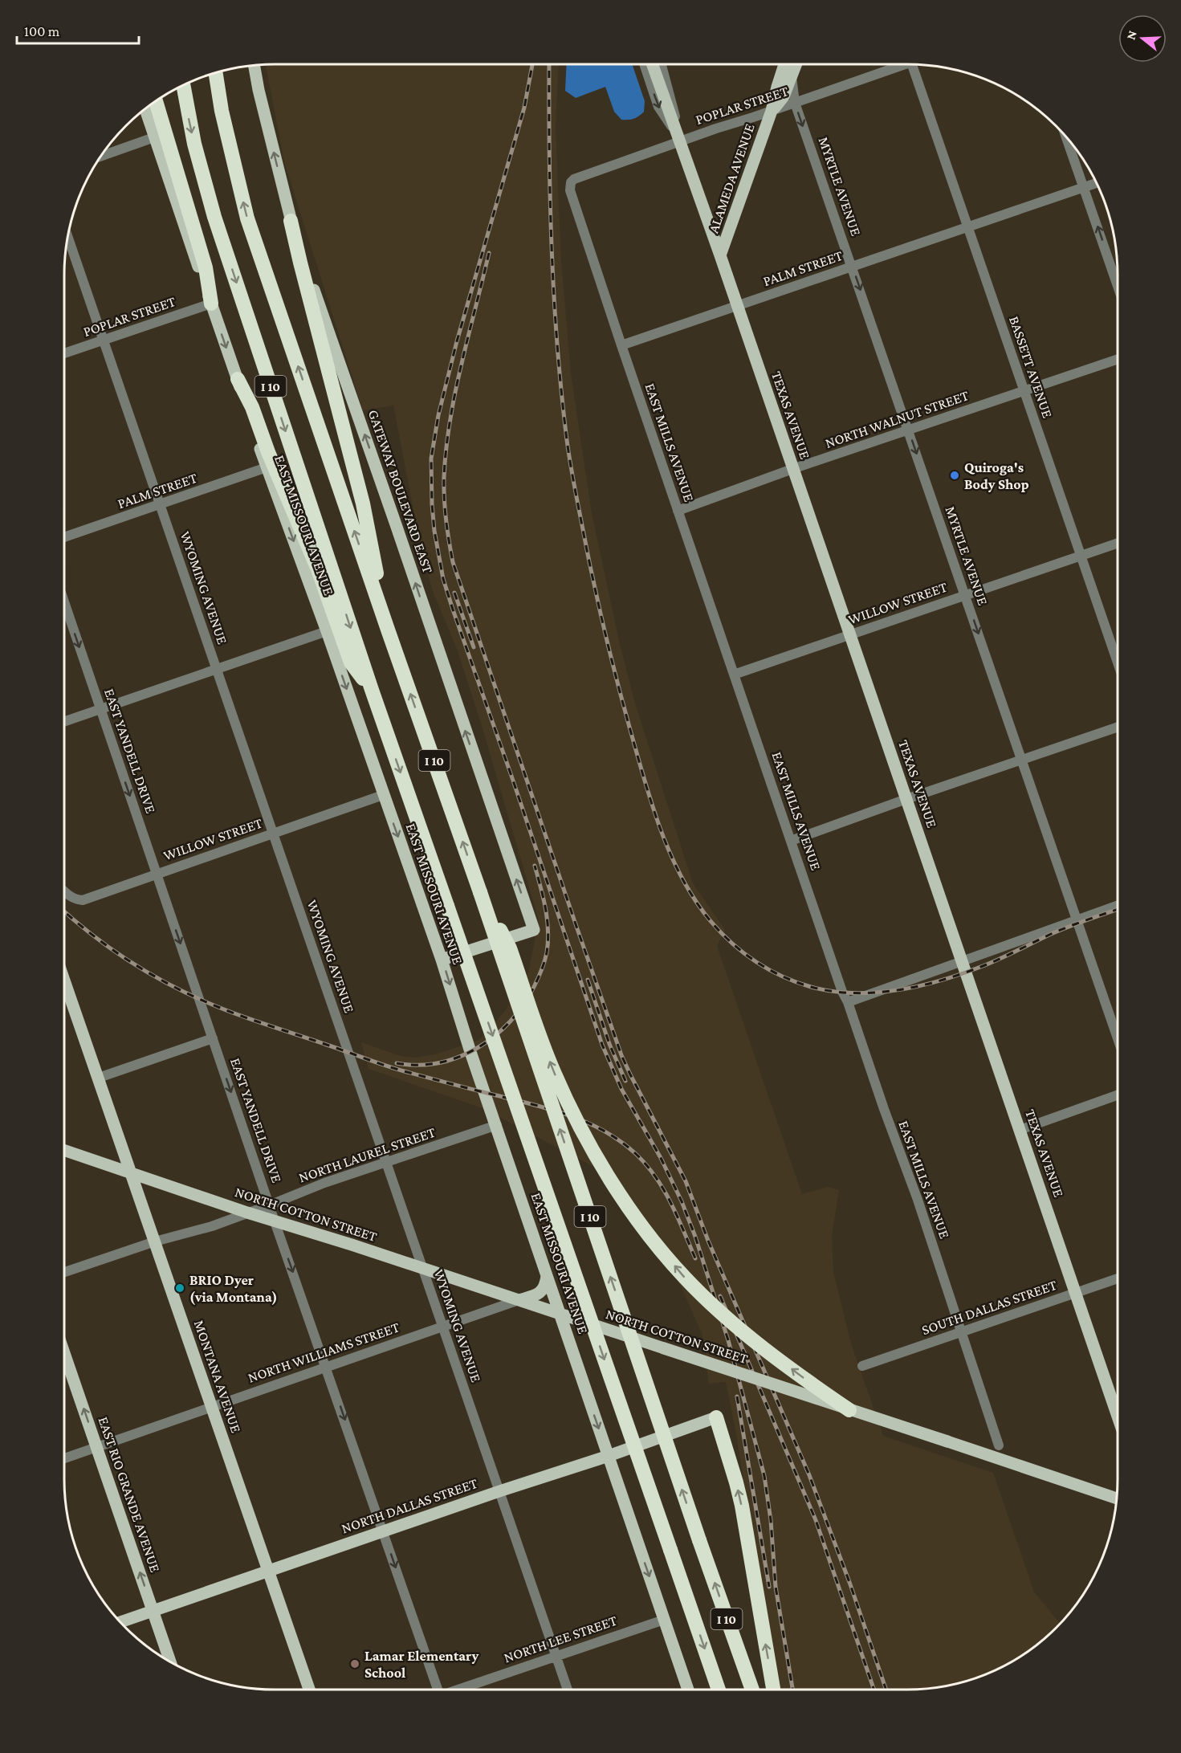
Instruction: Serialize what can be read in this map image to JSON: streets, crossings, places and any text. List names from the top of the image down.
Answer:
{
  "streets": {
    "highway": ["I 10"],
    "main road": [
      "ALAMEDA AVENUE",
      "TEXAS AVENUE",
      "GATEWAY BOULEVARD EAST",
      "EAST MISSOURI AVENUE",
      "NORTH COTTON STREET",
      "MONTANA AVENUE",
      "EAST RIO GRANDE AVENUE",
      "NORTH DALLAS STREET"
    ],
    "street": [
      "POPLAR STREET",
      "MYRTLE AVENUE",
      "PALM STREET",
      "BASSETT AVENUE",
      "NORTH WALNUT STREET",
      "EAST MILLS AVENUE",
      "WYOMING AVENUE",
      "WILLOW STREET",
      "EAST YANDELL DRIVE",
      "NORTH LAUREL STREET",
      "SOUTH DALLAS STREET",
      "NORTH WILLIAMS STREET",
      "NORTH LEE STREET"
    ]
  },
  "crossings": [
    ["POPLAR STREET", "ALAMEDA AVENUE"],
    ["POPLAR STREET", "MYRTLE AVENUE"],
    ["POPLAR STREET", "TEXAS AVENUE"],
    ["POPLAR STREET", "EAST MILLS AVENUE"],
    ["POPLAR STREET", "EAST MISSOURI AVENUE"],
    ["POPLAR STREET", "WYOMING AVENUE"],
    ["ALAMEDA AVENUE", "MYRTLE AVENUE"],
    ["ALAMEDA AVENUE", "TEXAS AVENUE"],
    ["MYRTLE AVENUE", "PALM STREET"],
    ["MYRTLE AVENUE", "NORTH WALNUT STREET"],
    ["MYRTLE AVENUE", "WILLOW STREET"],
    ["PALM STREET", "BASSETT AVENUE"],
    ["PALM STREET", "TEXAS AVENUE"],
    ["PALM STREET", "EAST MILLS AVENUE"],
    ["PALM STREET", "EAST MISSOURI AVENUE"],
    ["PALM STREET", "WYOMING AVENUE"],
    ["BASSETT AVENUE", "NORTH WALNUT STREET"],
    ["BASSETT AVENUE", "WILLOW STREET"],
    ["TEXAS AVENUE", "NORTH WALNUT STREET"],
    ["TEXAS AVENUE", "WILLOW STREET"],
    ["TEXAS AVENUE", "SOUTH DALLAS STREET"],
    ["NORTH WALNUT STREET", "EAST MILLS AVENUE"],
    ["EAST MILLS AVENUE", "WILLOW STREET"],
    ["EAST MILLS AVENUE", "SOUTH DALLAS STREET"],
    ["GATEWAY BOULEVARD EAST", "EAST MISSOURI AVENUE"],
    ["EAST MISSOURI AVENUE", "WILLOW STREET"],
    ["EAST MISSOURI AVENUE", "NORTH LAUREL STREET"],
    ["EAST MISSOURI AVENUE", "NORTH COTTON STREET"],
    ["EAST MISSOURI AVENUE", "NORTH DALLAS STREET"],
    ["EAST MISSOURI AVENUE", "NORTH LEE STREET"],
    ["WYOMING AVENUE", "WILLOW STREET"],
    ["WYOMING AVENUE", "NORTH LAUREL STREET"],
    ["WYOMING AVENUE", "NORTH COTTON STREET"],
    ["WYOMING AVENUE", "NORTH WILLIAMS STREET"],
    ["WYOMING AVENUE", "NORTH DALLAS STREET"],
    ["WYOMING AVENUE", "NORTH LEE STREET"],
    ["WILLOW STREET", "EAST YANDELL DRIVE"],
    ["EAST YANDELL DRIVE", "NORTH LAUREL STREET"],
    ["EAST YANDELL DRIVE", "NORTH COTTON STREET"],
    ["EAST YANDELL DRIVE", "NORTH WILLIAMS STREET"],
    ["EAST YANDELL DRIVE", "NORTH DALLAS STREET"],
    ["NORTH LAUREL STREET", "NORTH COTTON STREET"],
    ["NORTH LAUREL STREET", "MONTANA AVENUE"],
    ["NORTH COTTON STREET", "NORTH WILLIAMS STREET"],
    ["NORTH COTTON STREET", "MONTANA AVENUE"],
    ["NORTH WILLIAMS STREET", "MONTANA AVENUE"],
    ["NORTH WILLIAMS STREET", "EAST RIO GRANDE AVENUE"],
    ["MONTANA AVENUE", "NORTH DALLAS STREET"],
    ["EAST RIO GRANDE AVENUE", "NORTH DALLAS STREET"]
  ],
  "one_way": [
    "MYRTLE AVENUE",
    "GATEWAY BOULEVARD EAST",
    "EAST MISSOURI AVENUE",
    "EAST YANDELL DRIVE",
    "EAST RIO GRANDE AVENUE"
  ],
  "places": ["Quiroga's Body Shop", "BRIO Dyer (via Montana)", "Lamar Elementary School"],
  "scale_bar": "100 m",
  "north": "left"
}
